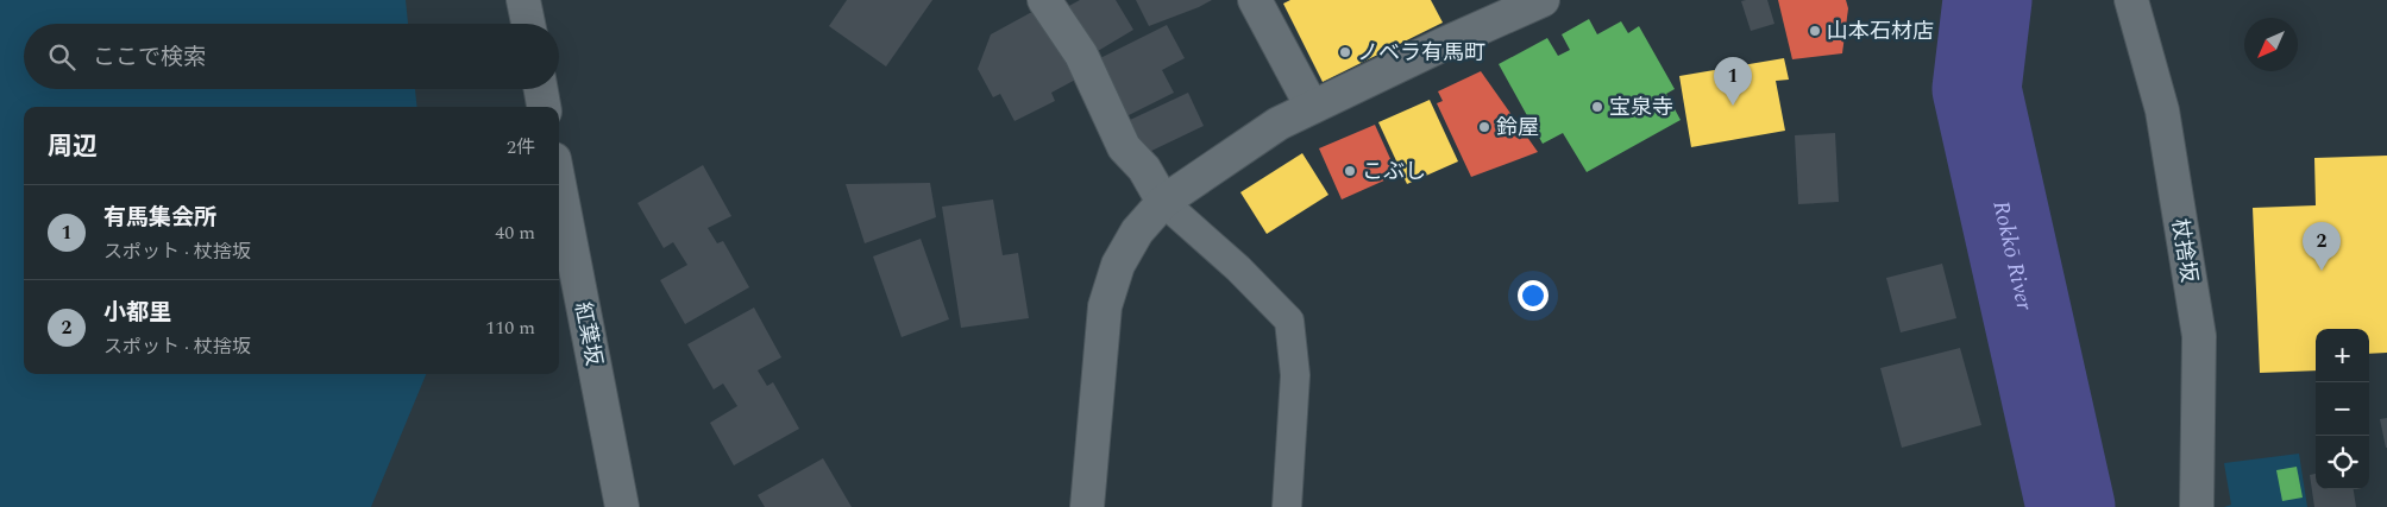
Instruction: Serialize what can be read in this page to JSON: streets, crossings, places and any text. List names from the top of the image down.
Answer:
{
  "streets": {
    "street": ["杖捨坂", "紅葉坂"]
  },
  "water": ["Rokkō River"],
  "places": [
    "山本石材店",
    "ノベラ有馬町",
    "宝泉寺",
    "鈴屋",
    "こぶし"
  ],
  "north": "bottom left",
  "page": {
    "search": "ここで検索",
    "pins": ["1", "2"],
    "heading": ["周辺", "2件"],
    "list": [
      {
        "mark": "1",
        "name": "有馬集会所",
        "note": "スポット · 杖捨坂",
        "value": "40 m"
      },
      {
        "mark": "2",
        "name": "小都里",
        "note": "スポット · 杖捨坂",
        "value": "110 m"
      }
    ],
    "map_buttons": ["+", "−"]
  }
}
